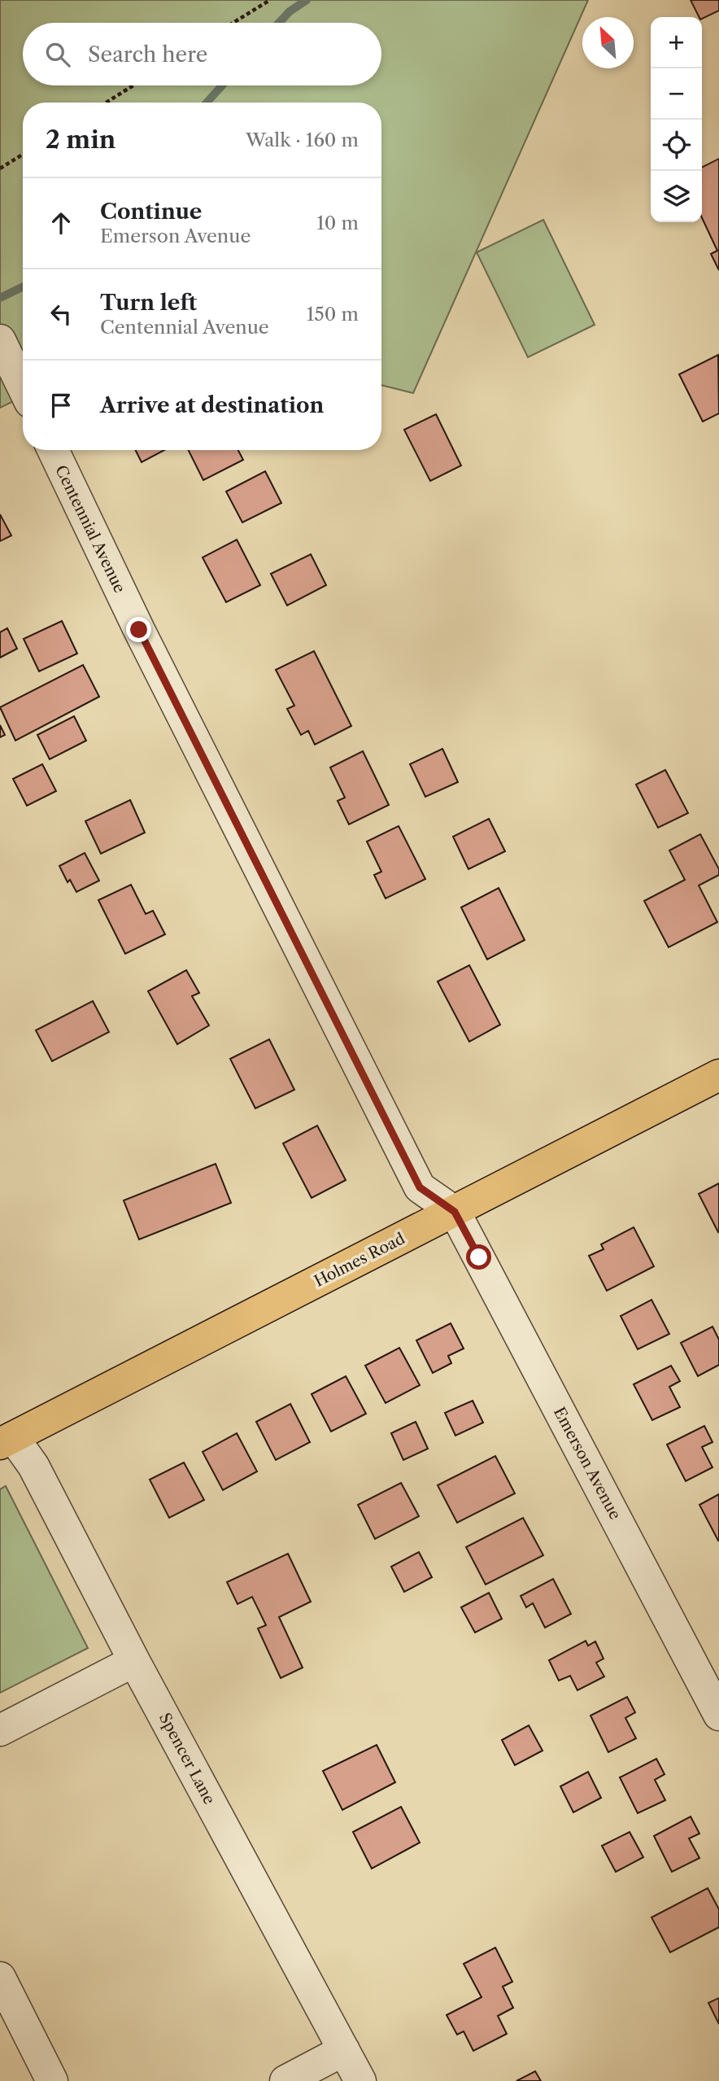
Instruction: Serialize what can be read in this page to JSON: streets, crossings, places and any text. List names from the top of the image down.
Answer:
{
  "streets": {
    "main road": ["Holmes Road"],
    "street": ["Centennial Avenue", "Emerson Avenue", "Spencer Lane"]
  },
  "crossings": [
    ["Centennial Avenue", "Holmes Road"],
    ["Centennial Avenue", "Emerson Avenue"],
    ["Holmes Road", "Emerson Avenue"],
    ["Holmes Road", "Spencer Lane"]
  ],
  "north": "top left",
  "page": {
    "map_buttons": ["+", "−"],
    "search": "Search here",
    "heading": ["2 min", "Walk · 160 m"],
    "list": [
      ["Continue", "Emerson Avenue", "10 m"],
      ["Turn left", "Centennial Avenue", "150 m"],
      "Arrive at destination"
    ]
  }
}
